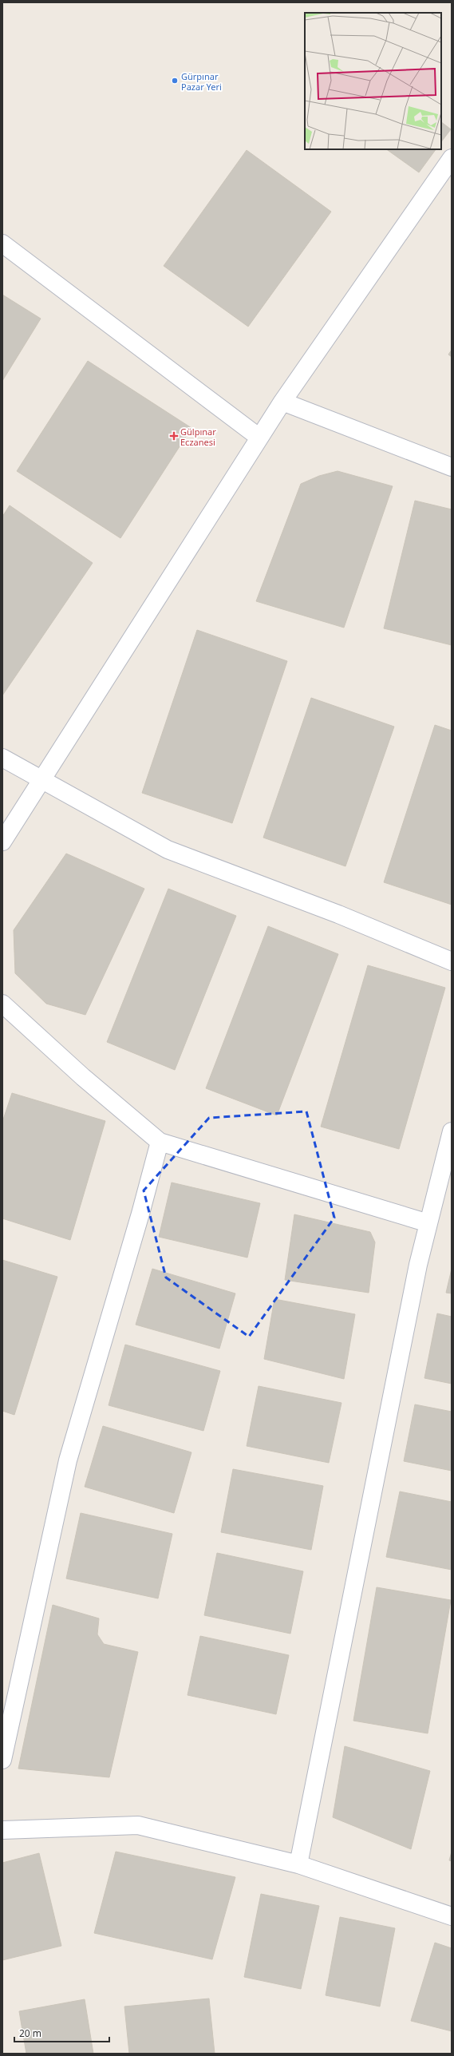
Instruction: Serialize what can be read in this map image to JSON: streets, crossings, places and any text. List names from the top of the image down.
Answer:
{
  "places": {
    "other": ["Gürpınar Pazar Yeri"],
    "health": ["Gülpınar Eczanesi"]
  },
  "scale_bar": "20 m"
}
